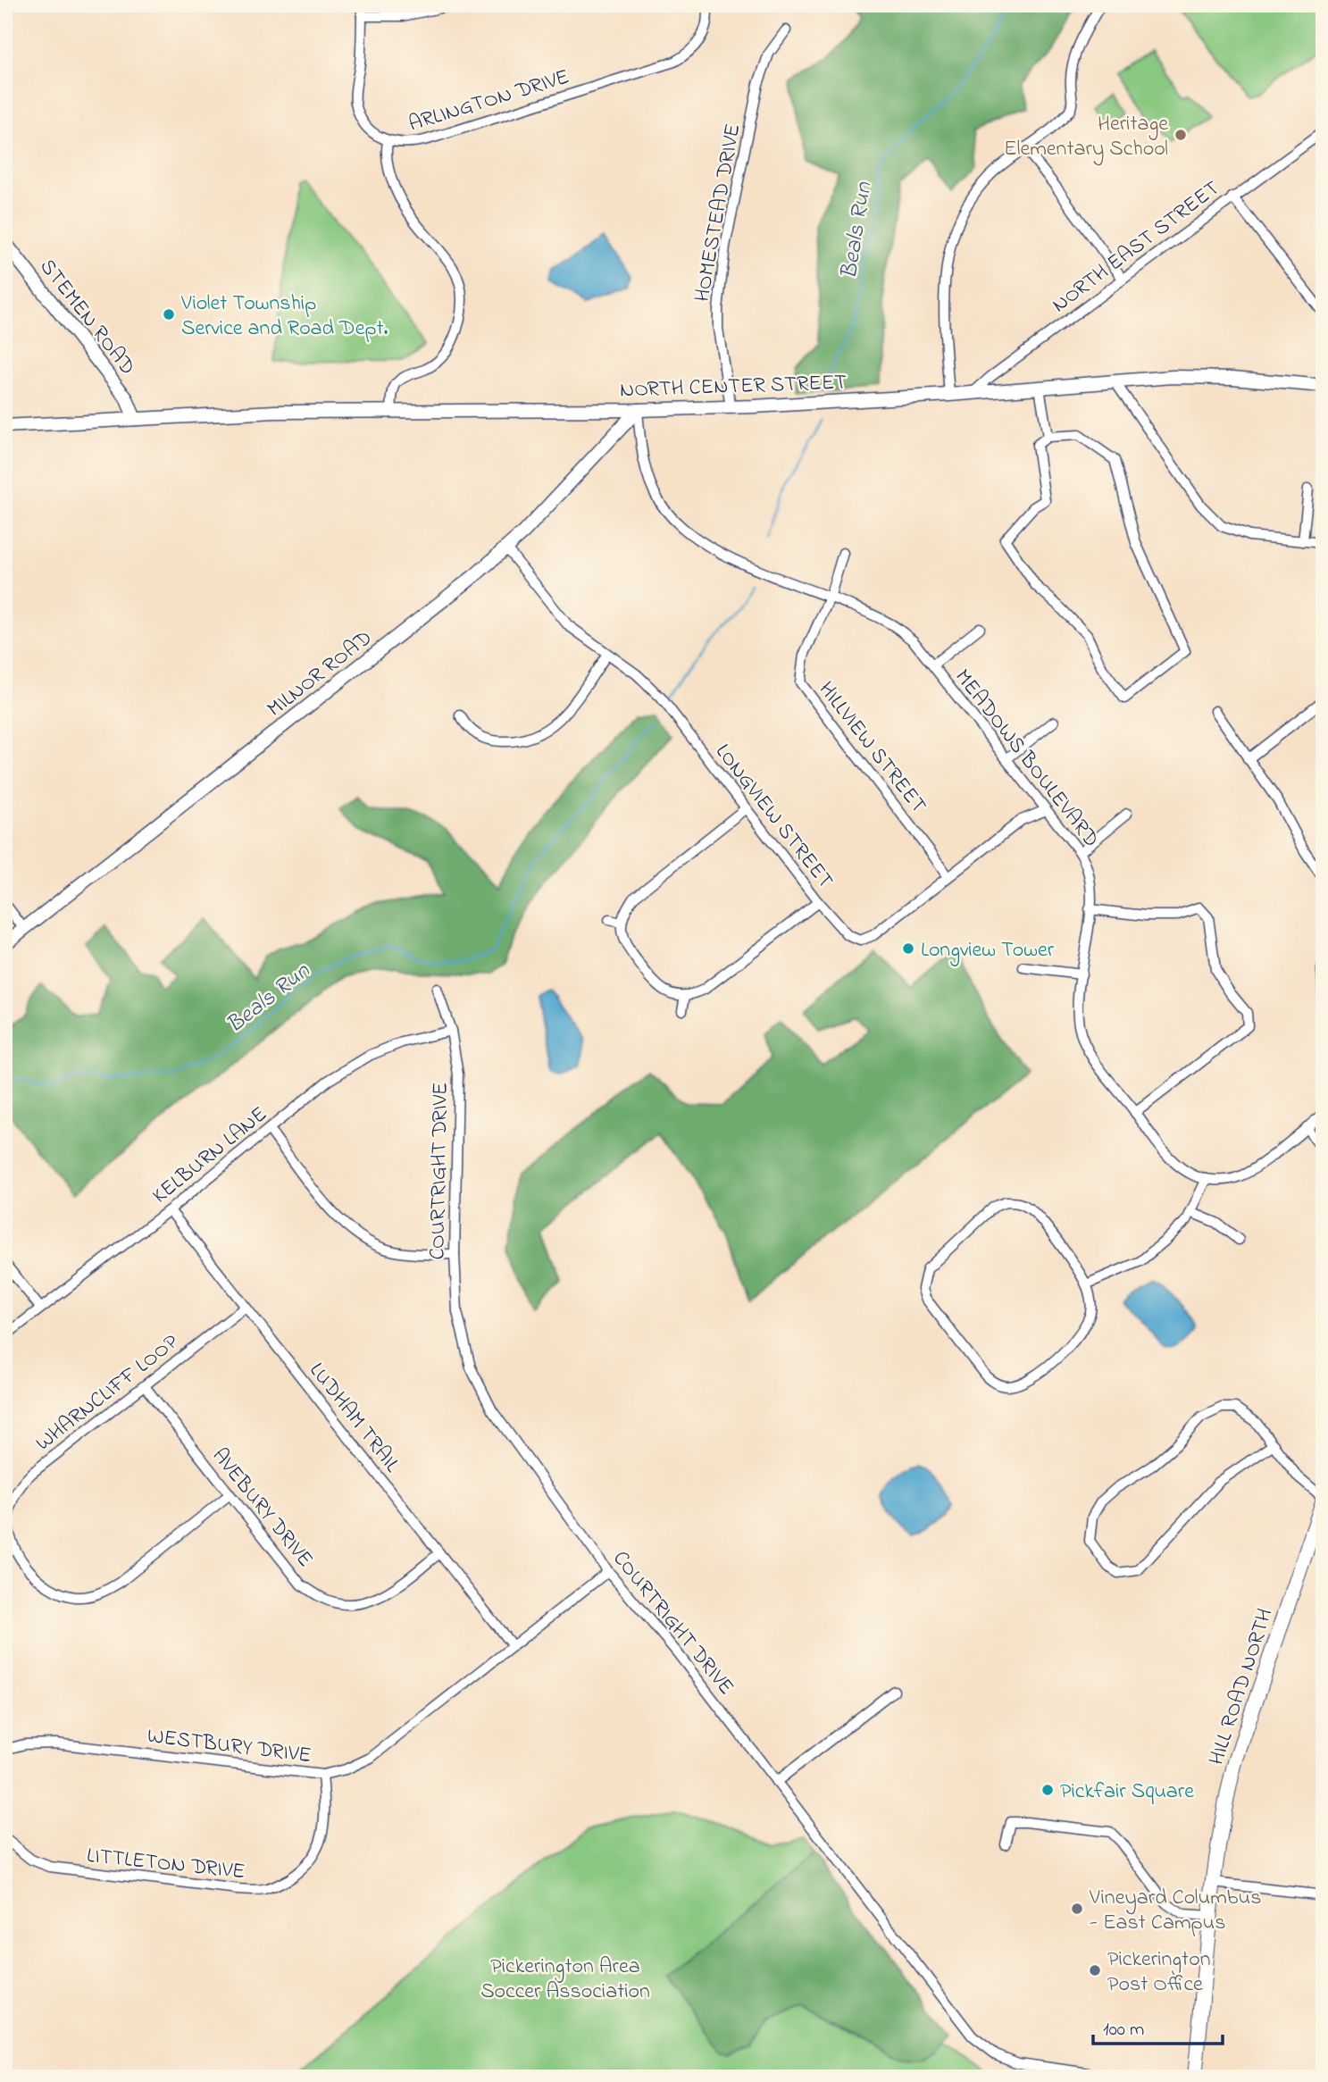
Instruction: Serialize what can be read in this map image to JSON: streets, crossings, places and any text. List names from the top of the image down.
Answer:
{
  "streets": {
    "main road": [
      "STEMEN ROAD",
      "NORTH CENTER STREET",
      "MILNOR ROAD",
      "HILL ROAD NORTH"
    ],
    "street": [
      "ARLINGTON DRIVE",
      "HOMESTEAD DRIVE",
      "NORTH EAST STREET",
      "HILLVIEW STREET",
      "MEADOWS BOULEVARD",
      "LONGVIEW STREET",
      "KELBURN LANE",
      "COURTRIGHT DRIVE",
      "WHARNCLIFF LOOP",
      "LUDHAM TRAIL",
      "AVEBURY DRIVE",
      "WESTBURY DRIVE",
      "LITTLETON DRIVE"
    ]
  },
  "crossings": [
    ["HOMESTEAD DRIVE", "NORTH CENTER STREET"],
    ["NORTH EAST STREET", "NORTH CENTER STREET"],
    ["STEMEN ROAD", "NORTH CENTER STREET"],
    ["NORTH CENTER STREET", "MILNOR ROAD"],
    ["NORTH CENTER STREET", "MEADOWS BOULEVARD"],
    ["MILNOR ROAD", "MEADOWS BOULEVARD"],
    ["MILNOR ROAD", "LONGVIEW STREET"],
    ["HILLVIEW STREET", "MEADOWS BOULEVARD"],
    ["HILLVIEW STREET", "LONGVIEW STREET"],
    ["MEADOWS BOULEVARD", "LONGVIEW STREET"],
    ["KELBURN LANE", "COURTRIGHT DRIVE"],
    ["KELBURN LANE", "LUDHAM TRAIL"],
    ["COURTRIGHT DRIVE", "WESTBURY DRIVE"],
    ["WHARNCLIFF LOOP", "LUDHAM TRAIL"],
    ["WHARNCLIFF LOOP", "AVEBURY DRIVE"],
    ["LUDHAM TRAIL", "AVEBURY DRIVE"],
    ["LUDHAM TRAIL", "WESTBURY DRIVE"],
    ["WESTBURY DRIVE", "LITTLETON DRIVE"]
  ],
  "water": ["Beals Run"],
  "parks": ["Pickerington Area Soccer Association"],
  "places": [
    "Heritage Elementary School",
    "Violet Township Service and Road Dept.",
    "Longview Tower",
    "Pickfair Square",
    "Vineyard Columbus - East Campus",
    "Pickerington Post Office"
  ],
  "scale_bar": "100 m"
}
